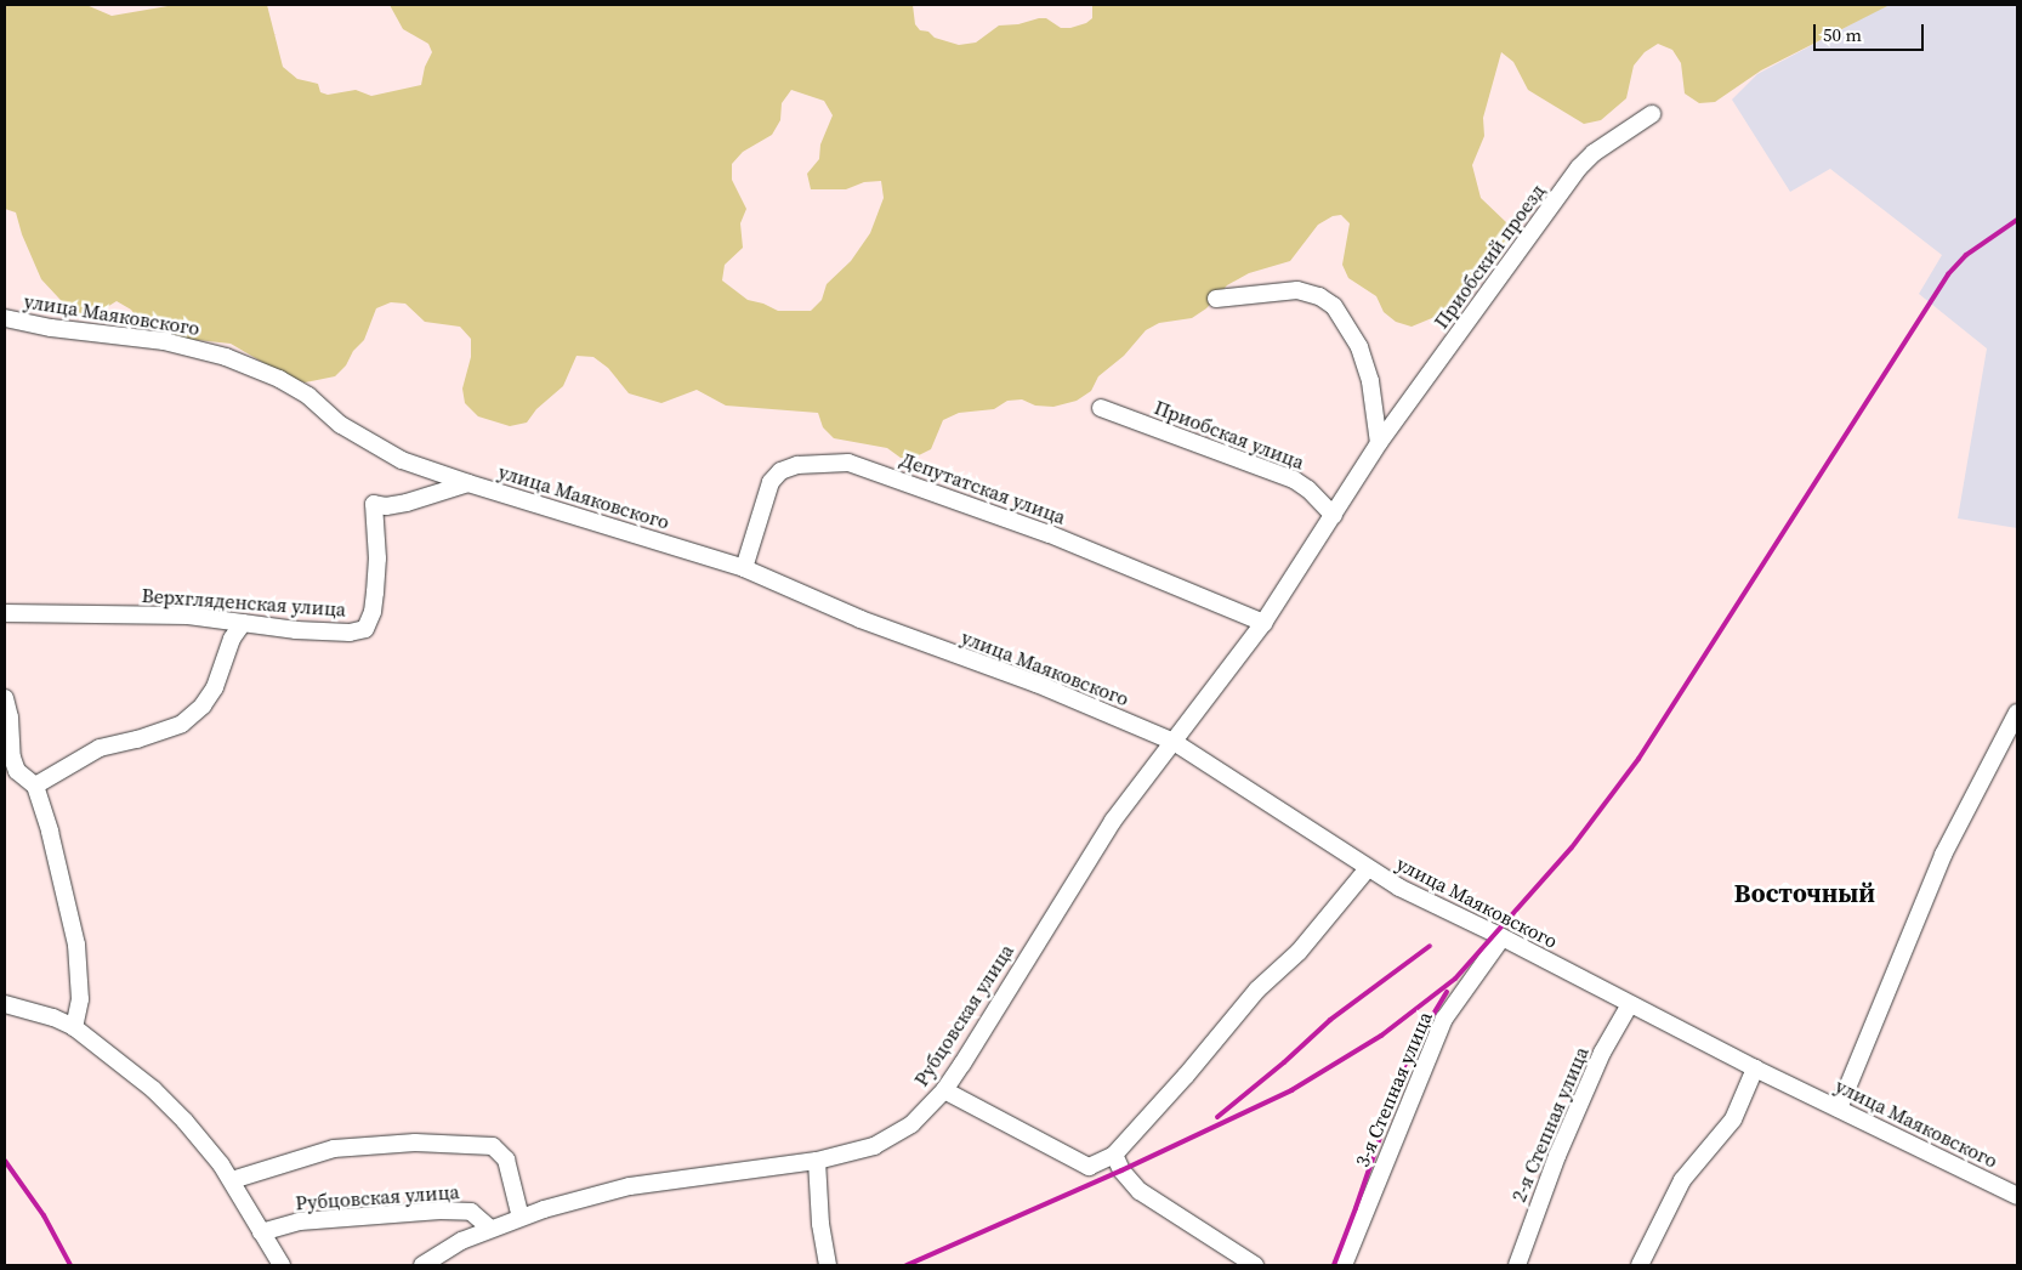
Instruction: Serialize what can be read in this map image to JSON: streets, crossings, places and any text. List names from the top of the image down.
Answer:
{
  "streets": {
    "street": [
      "Приобский проезд",
      "улица Маяковского",
      "Приобская улица",
      "Депутатская улица",
      "Верхгляденская улица",
      "Рубцовская улица",
      "3-я Степная улица",
      "2-я Степная улица"
    ]
  },
  "crossings": [
    ["Приобский проезд", "улица Маяковского"],
    ["Приобский проезд", "Приобская улица"],
    ["Приобский проезд", "Депутатская улица"],
    ["Приобский проезд", "Рубцовская улица"],
    ["улица Маяковского", "Депутатская улица"],
    ["улица Маяковского", "Верхгляденская улица"],
    ["улица Маяковского", "Рубцовская улица"],
    ["улица Маяковского", "3-я Степная улица"],
    ["улица Маяковского", "2-я Степная улица"]
  ],
  "districts": ["Восточный"],
  "scale_bar": "50 m"
}
